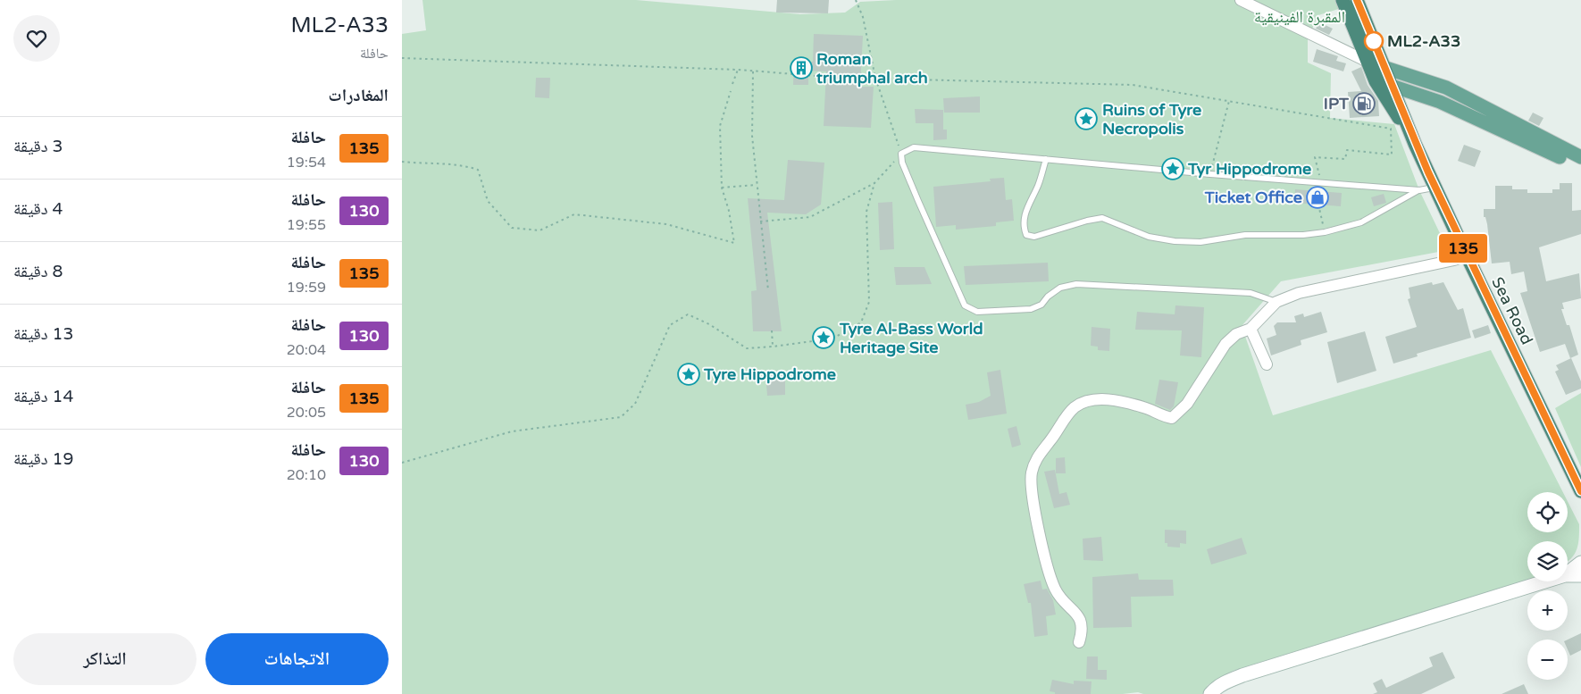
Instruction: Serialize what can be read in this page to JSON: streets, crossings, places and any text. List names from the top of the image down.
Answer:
{
  "streets": {
    "highway": ["Sea Road"]
  },
  "parks": ["المقبرة الفينيقية"],
  "places": {
    "other": ["ML2-A33"],
    "building": ["Roman triumphal arch"],
    "fuel station": ["IPT"],
    "place": [
      "Ruins of Tyre Necropolis",
      "Tyr Hippodrome",
      "Tyre Al-Bass World Heritage Site",
      "Tyre Hippodrome"
    ],
    "shop": ["Ticket Office"]
  },
  "lines": ["bus line 135"],
  "page": {
    "on_map": "135",
    "heading": [
      ["ML2-A33", "حافلة"],
      "المغادرات"
    ],
    "list": [
      {
        "mark": "135",
        "name": "حافلة",
        "note": "19:54",
        "value": "3 دقيقة"
      },
      {
        "mark": "130",
        "name": "حافلة",
        "note": "19:55",
        "value": "4 دقيقة"
      },
      {
        "mark": "135",
        "name": "حافلة",
        "note": "19:59",
        "value": "8 دقيقة"
      },
      {
        "mark": "130",
        "name": "حافلة",
        "note": "20:04",
        "value": "13 دقيقة"
      },
      {
        "mark": "135",
        "name": "حافلة",
        "note": "20:05",
        "value": "14 دقيقة"
      },
      {
        "mark": "130",
        "name": "حافلة",
        "note": "20:10",
        "value": "19 دقيقة"
      }
    ],
    "map_buttons": ["+", "−"],
    "buttons": ["الاتجاهات", "التذاكر"]
  }
}
